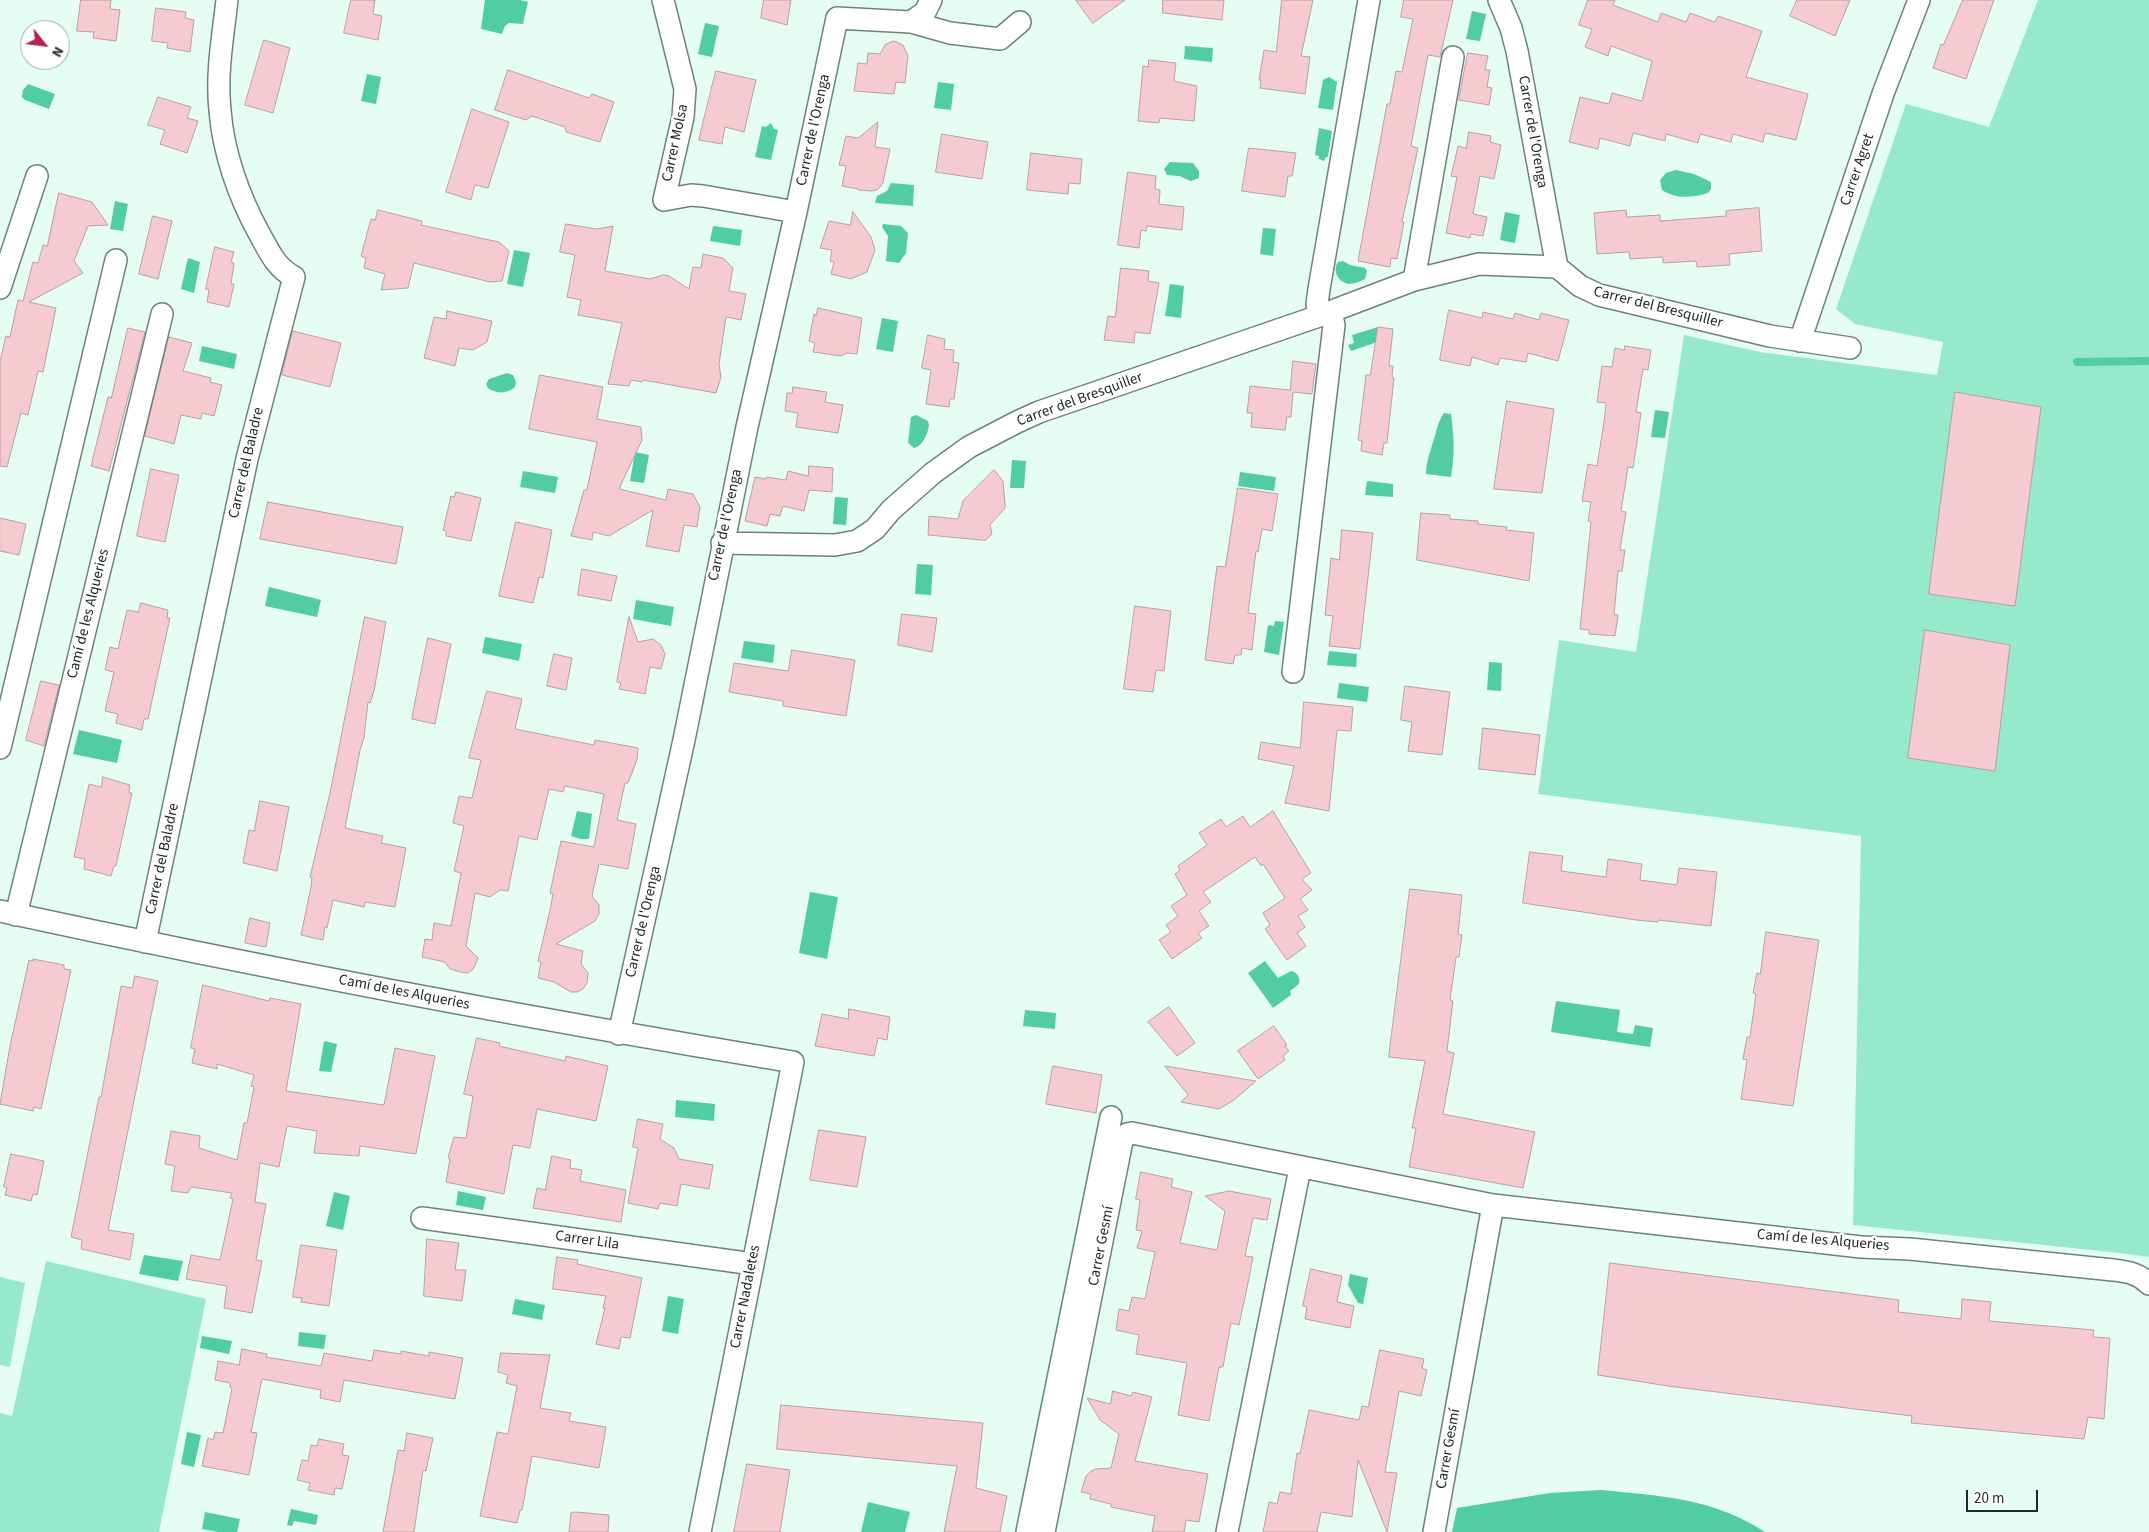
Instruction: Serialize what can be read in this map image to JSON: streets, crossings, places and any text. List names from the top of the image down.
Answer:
{
  "streets": {
    "street": [
      "Carrer de l'Orenga",
      "Carrer Molsa",
      "Carrer Agret",
      "Carrer del Bresquiller",
      "Carrer del Baladre",
      "Camí de les Alqueries",
      "Carrer Lila",
      "Carrer Gesmí",
      "Carrer Nadaletes"
    ]
  },
  "crossings": [
    ["Carrer de l'Orenga", "Carrer Molsa"],
    ["Carrer de l'Orenga", "Carrer del Bresquiller"],
    ["Carrer de l'Orenga", "Camí de les Alqueries"],
    ["Carrer Agret", "Carrer del Bresquiller"],
    ["Carrer del Baladre", "Camí de les Alqueries"],
    ["Camí de les Alqueries", "Carrer Gesmí"],
    ["Camí de les Alqueries", "Carrer Nadaletes"],
    ["Carrer Lila", "Carrer Nadaletes"]
  ],
  "scale_bar": "20 m",
  "north": "bottom right"
}
